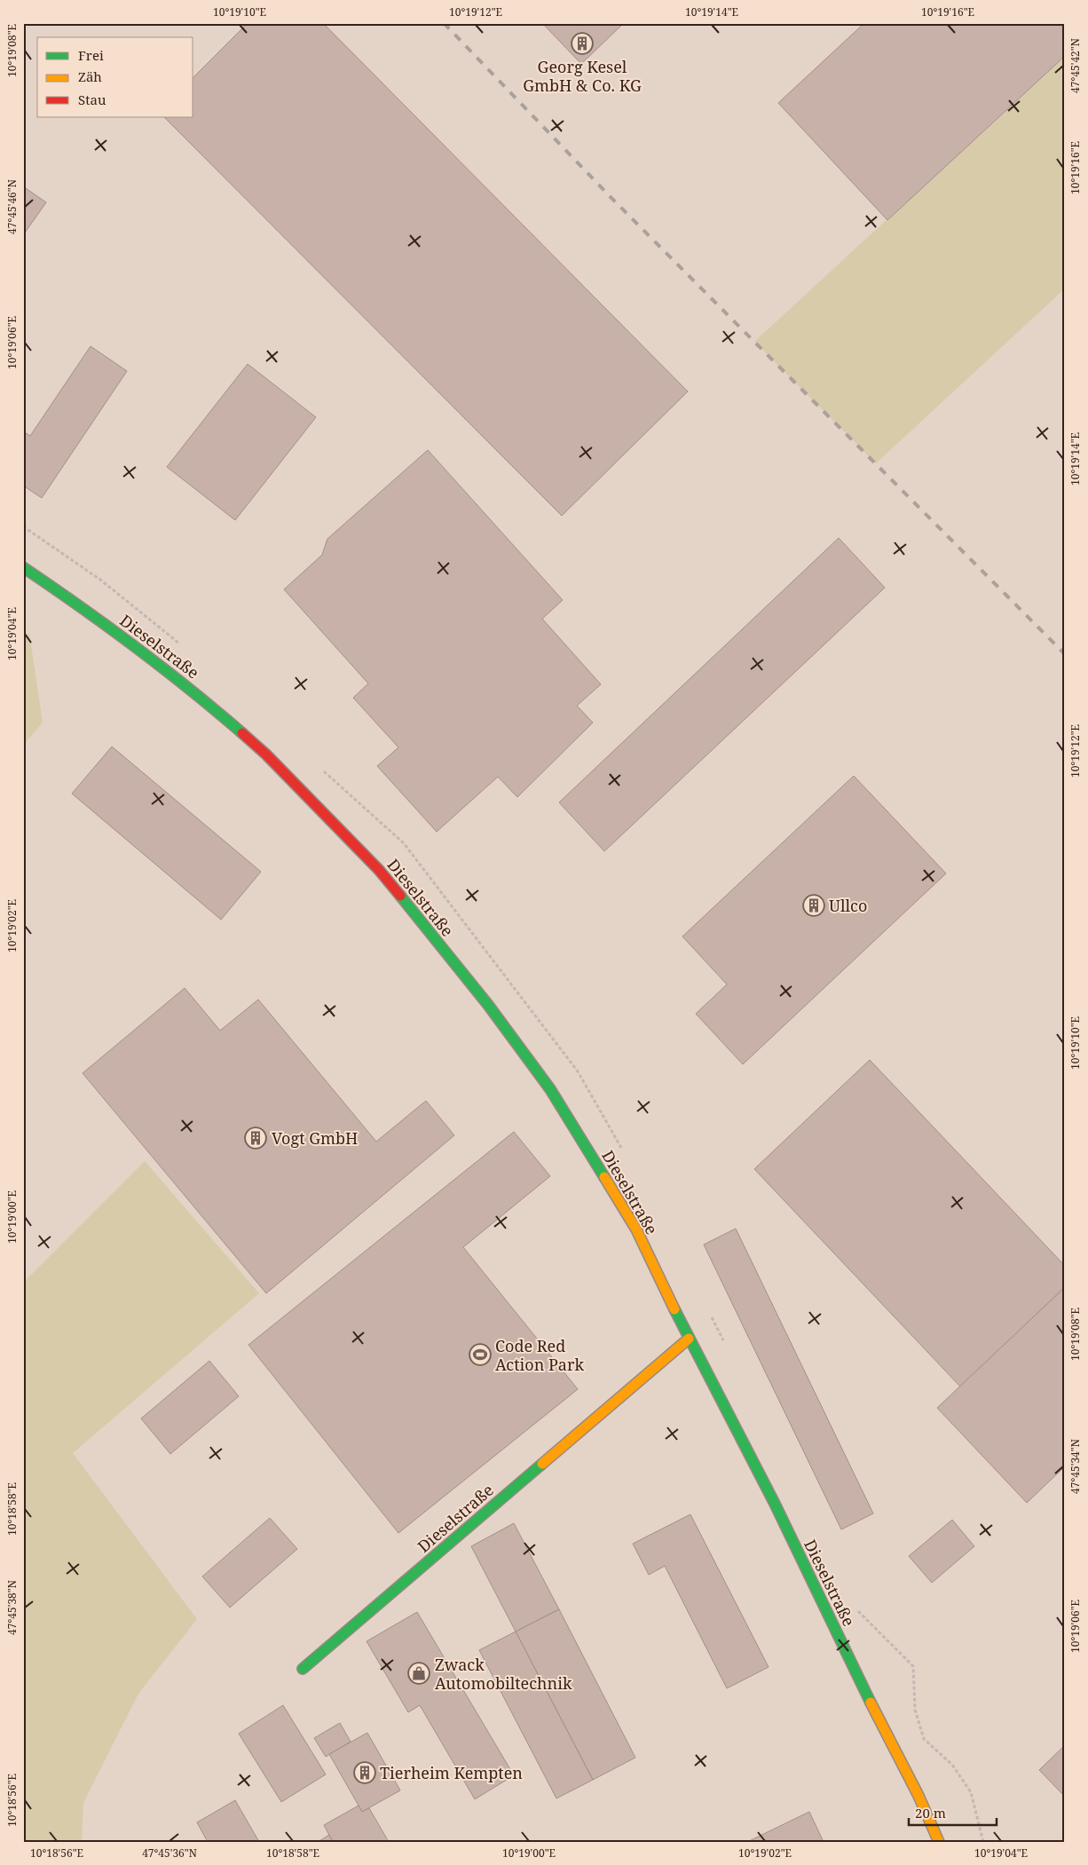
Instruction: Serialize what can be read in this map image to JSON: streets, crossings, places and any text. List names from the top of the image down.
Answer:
{
  "streets": {
    "street": ["Dieselstraße"]
  },
  "places": {
    "building": [
      "Georg Kesel GmbH & Co. KG",
      "Ullco",
      "Vogt GmbH",
      "Tierheim Kempten"
    ],
    "sports": ["Code Red Action Park"],
    "shop": ["Zwack Automobiltechnik"]
  },
  "legend": ["Frei", "Zäh", "Stau"],
  "scale_bar": "20 m",
  "coordinates": [
    "10°19'10\"E",
    "10°19'12\"E",
    "10°19'14\"E",
    "10°19'16\"E",
    "10°19'08\"E",
    "47°45'42\"N",
    "47°45'46\"N",
    "10°19'06\"E",
    "10°19'04\"E",
    "10°19'02\"E",
    "10°19'00\"E",
    "47°45'34\"N",
    "10°18'58\"E",
    "47°45'38\"N",
    "10°18'56\"E",
    "47°45'36\"N"
  ]
}
